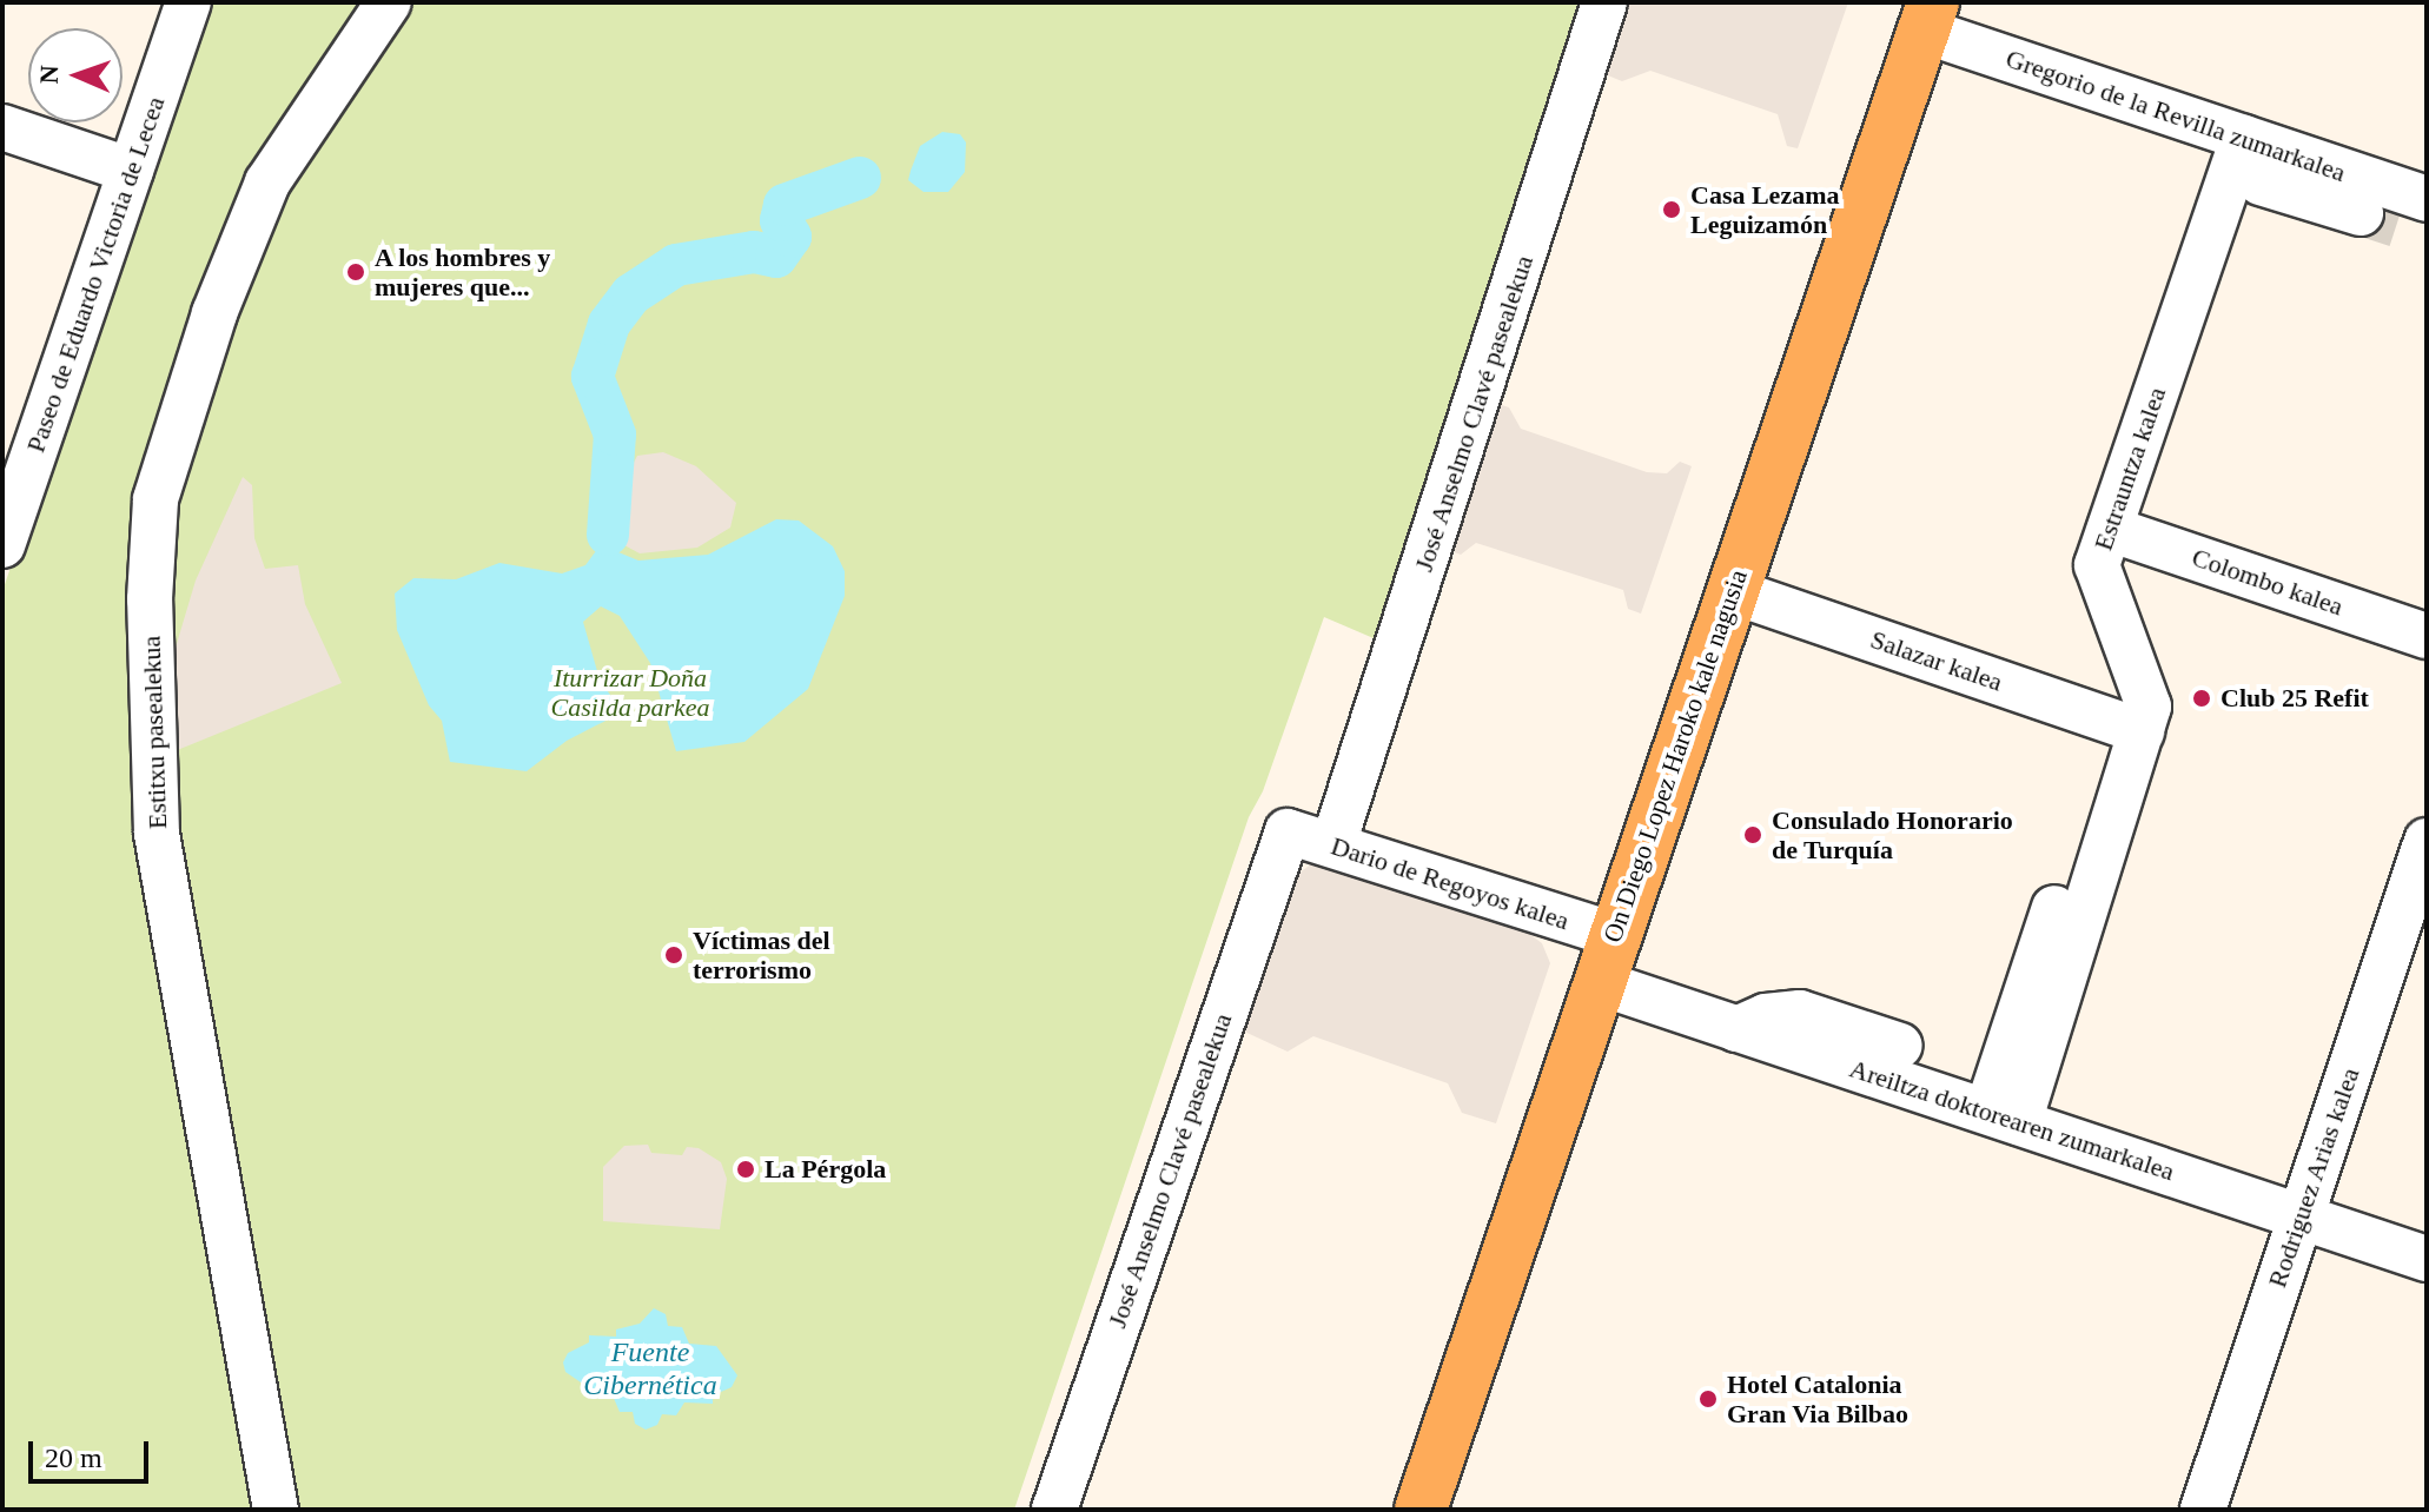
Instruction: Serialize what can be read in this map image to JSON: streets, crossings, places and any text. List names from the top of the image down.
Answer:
{
  "streets": {
    "main road": ["On Diego Lopez Haroko kale nagusia"],
    "street": [
      "Gregorio de la Revilla zumarkalea",
      "Paseo de Eduardo Victoria de Lecea",
      "José Anselmo Clavé pasealekua",
      "Estrauntza kalea",
      "Colombo kalea",
      "Salazar kalea",
      "Estitxu pasealekua",
      "Dario de Regoyos kalea",
      "Areiltza doktorearen zumarkalea",
      "Rodriguez Arias kalea"
    ]
  },
  "crossings": [
    ["Gregorio de la Revilla zumarkalea", "Estrauntza kalea"],
    ["Gregorio de la Revilla zumarkalea", "On Diego Lopez Haroko kale nagusia"],
    ["José Anselmo Clavé pasealekua", "Dario de Regoyos kalea"],
    ["Estrauntza kalea", "Colombo kalea"],
    ["Estrauntza kalea", "Salazar kalea"],
    ["Estrauntza kalea", "Areiltza doktorearen zumarkalea"],
    ["Salazar kalea", "On Diego Lopez Haroko kale nagusia"],
    ["On Diego Lopez Haroko kale nagusia", "Dario de Regoyos kalea"],
    ["On Diego Lopez Haroko kale nagusia", "Areiltza doktorearen zumarkalea"],
    ["Dario de Regoyos kalea", "Areiltza doktorearen zumarkalea"],
    ["Areiltza doktorearen zumarkalea", "Rodriguez Arias kalea"]
  ],
  "water": ["Fuente Cibernética"],
  "parks": ["Iturrizar Doña Casilda parkea"],
  "places": [
    "Casa Lezama Leguizamón",
    "A los hombres y mujeres que...",
    "Club 25 Refit",
    "Consulado Honorario de Turquía",
    "Víctimas del terrorismo",
    "La Pérgola",
    "Hotel Catalonia Gran Via Bilbao"
  ],
  "scale_bar": "20 m",
  "north": "left"
}
